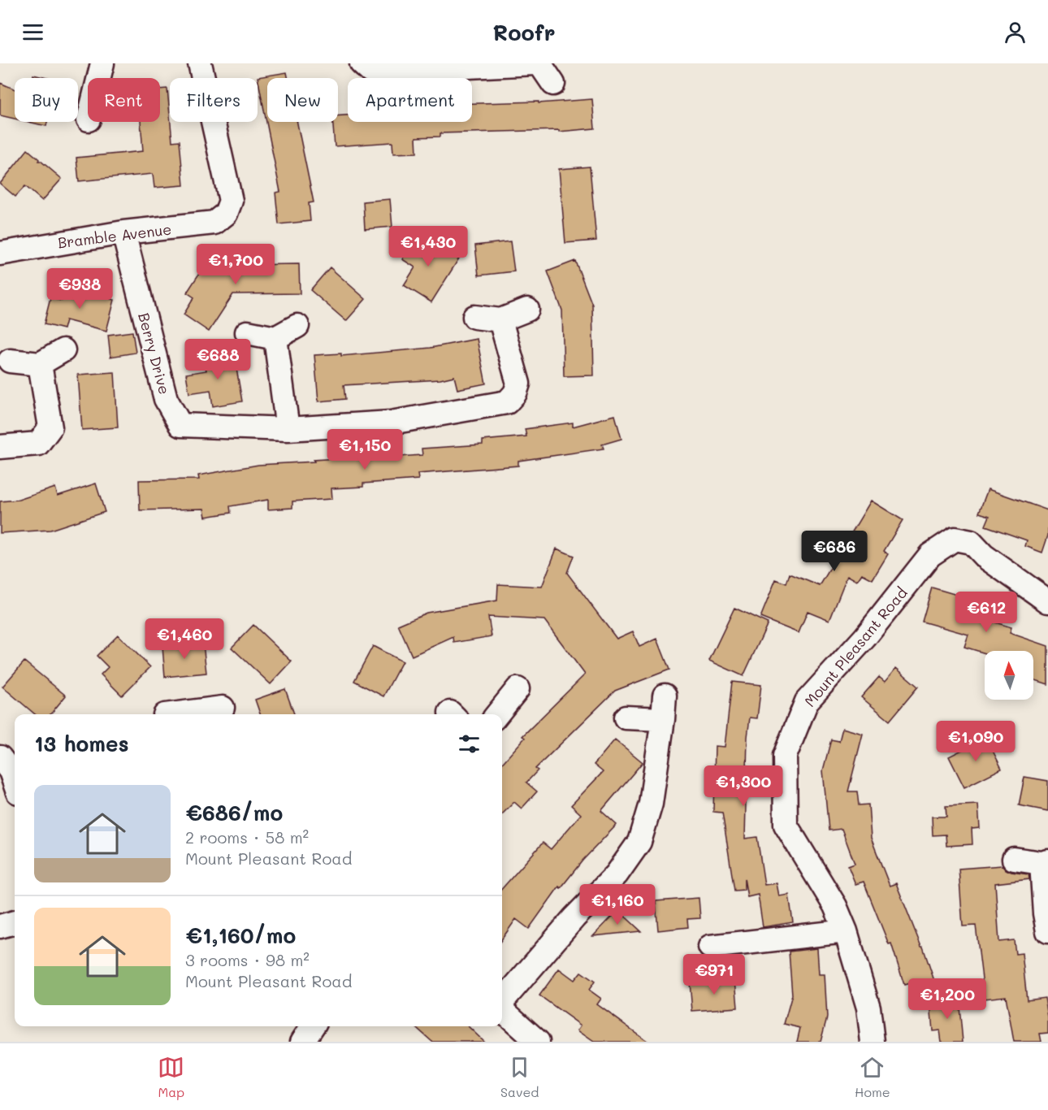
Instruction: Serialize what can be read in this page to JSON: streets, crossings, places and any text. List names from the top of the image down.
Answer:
{
  "streets": {
    "street": ["Bramble Avenue", "Berry Drive", "Mount Pleasant Road"]
  },
  "crossings": [
    ["Bramble Avenue", "Berry Drive"]
  ],
  "north": "top",
  "page": {
    "header": "Roofr",
    "chip": [
      "Buy",
      "Rent",
      "Filters",
      "New",
      "Apartment"
    ],
    "price": [
      "€1,430",
      "€1,700",
      "€938",
      "€688",
      "€1,150",
      "€686",
      "€612",
      "€1,460",
      "€1,090",
      "€1,300",
      "€1,160",
      "€971",
      "€1,200"
    ],
    "heading": "13 homes",
    "list": [
      {
        "name": "€686/mo",
        "note": "2 rooms · 58 m² · Mount Pleasant Road"
      },
      {
        "name": "€1,160/mo",
        "note": "3 rooms · 98 m² · Mount Pleasant Road"
      }
    ],
    "tabs": ["Map", "Saved", "Home"]
  }
}
